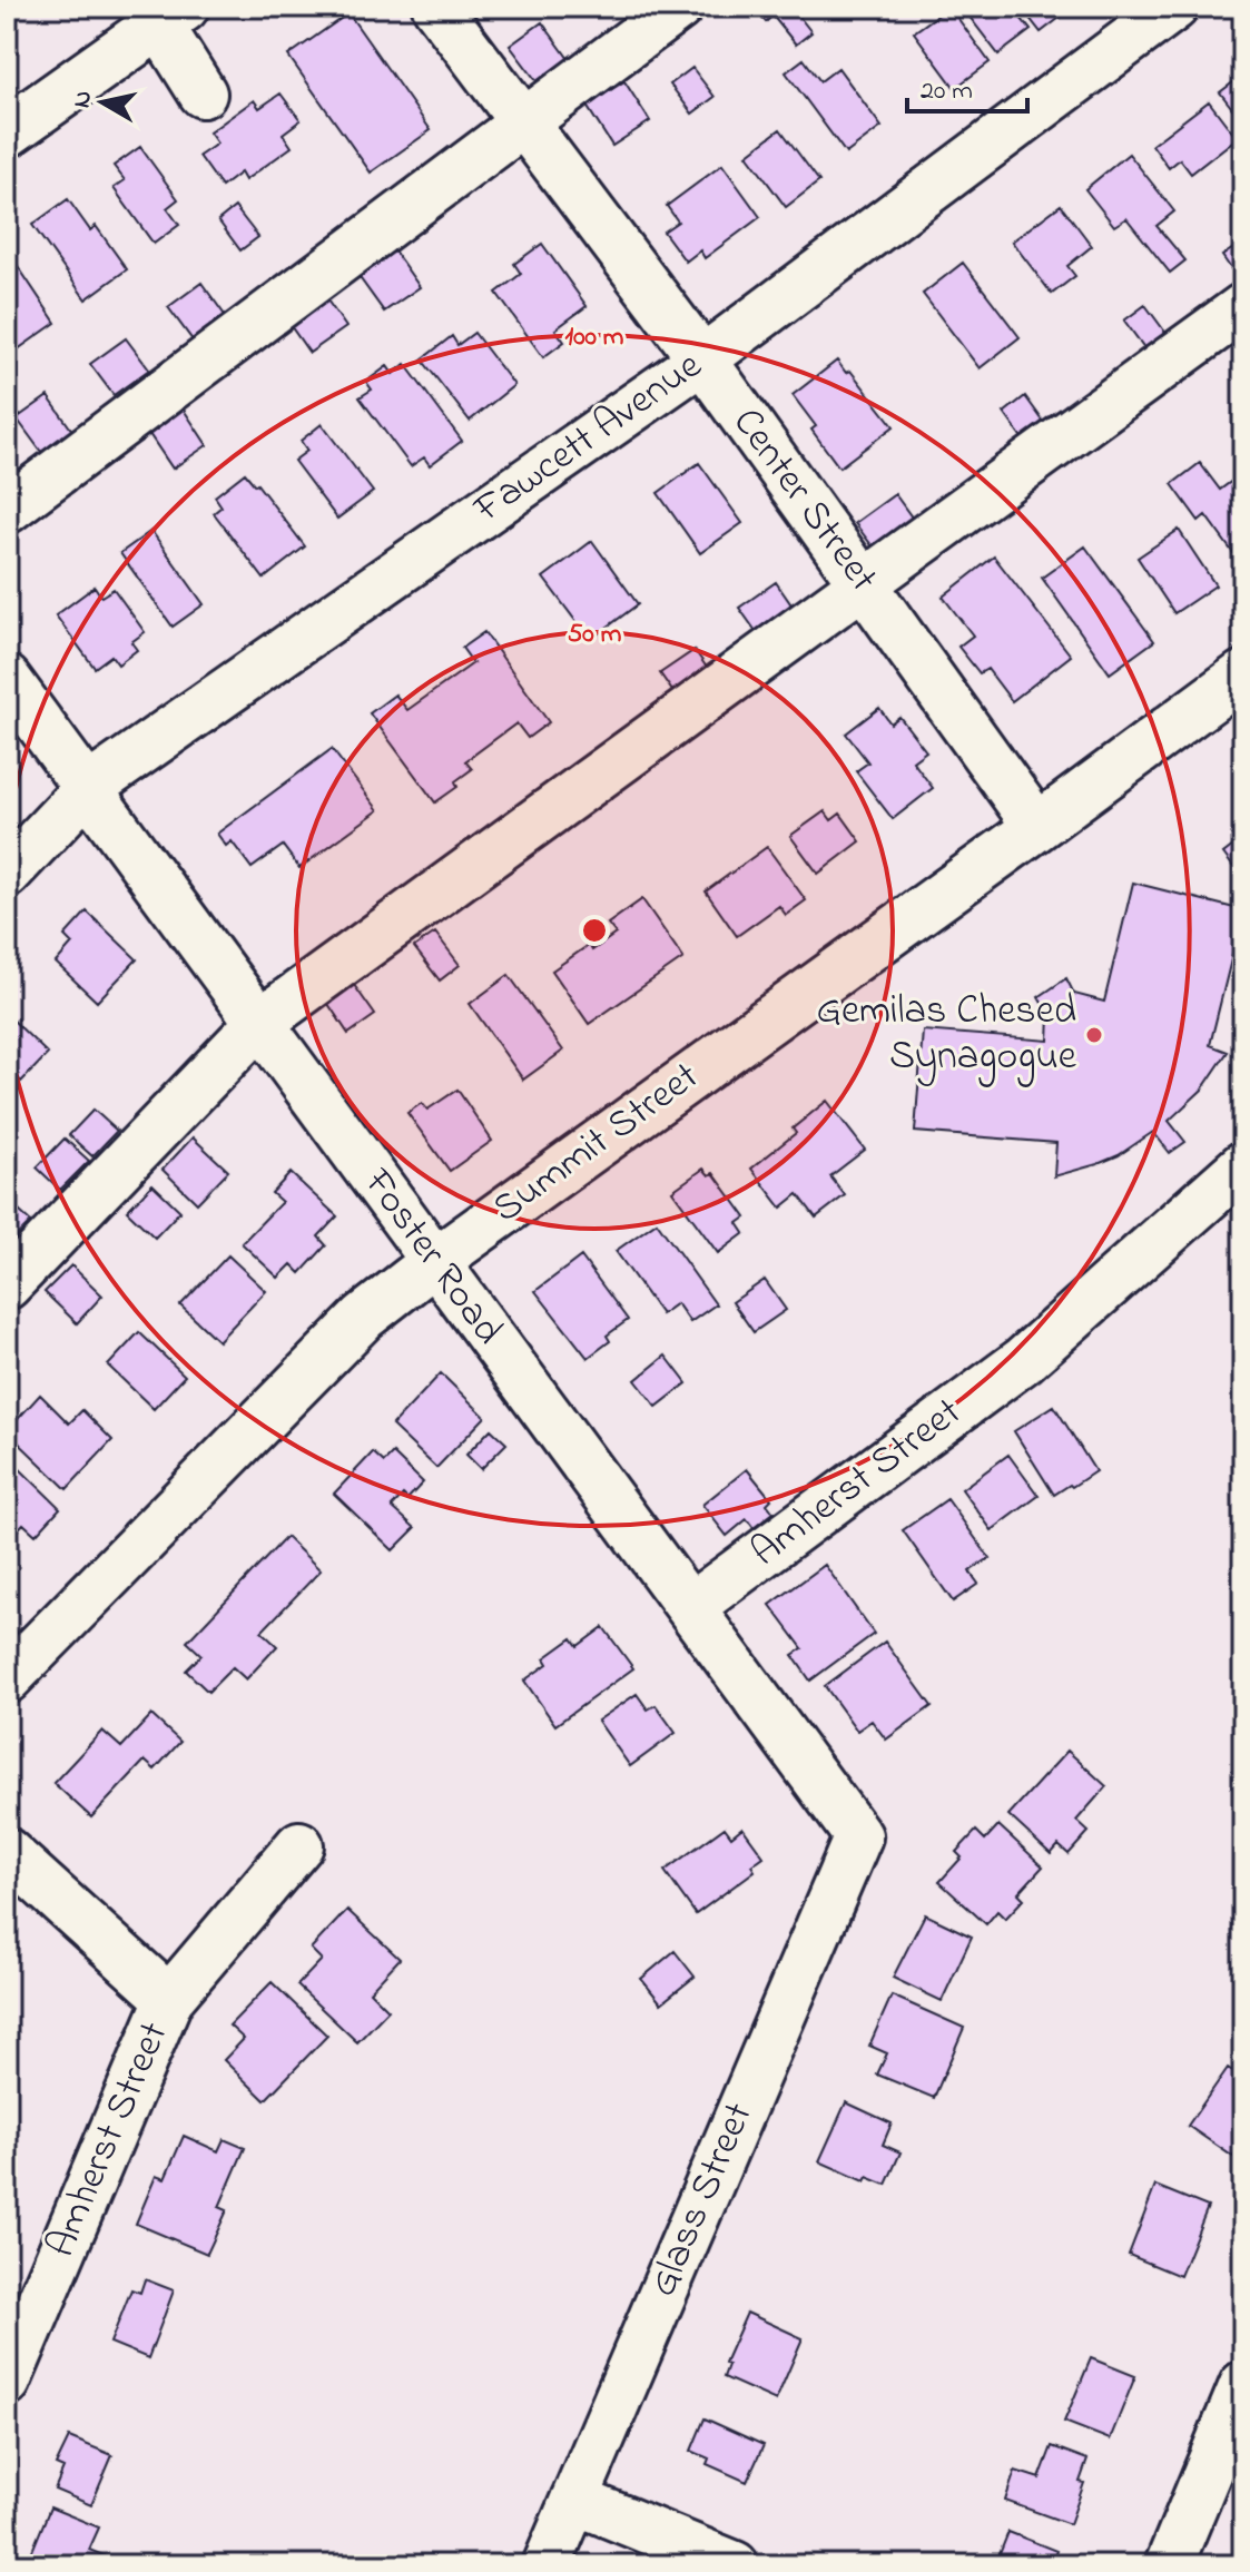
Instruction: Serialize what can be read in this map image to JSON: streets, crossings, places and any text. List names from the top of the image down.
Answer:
{
  "streets": {
    "street": [
      "Fawcett Avenue",
      "Center Street",
      "Summit Street",
      "Foster Road",
      "Amherst Street",
      "Glass Street"
    ]
  },
  "crossings": [
    ["Fawcett Avenue", "Center Street"],
    ["Fawcett Avenue", "Foster Road"],
    ["Center Street", "Summit Street"],
    ["Summit Street", "Foster Road"],
    ["Foster Road", "Amherst Street"],
    ["Foster Road", "Glass Street"]
  ],
  "places": ["Gemilas Chesed Synagogue"],
  "scale_bar": "20 m",
  "north": "left",
  "rings": ["100 m", "50 m"]
}
